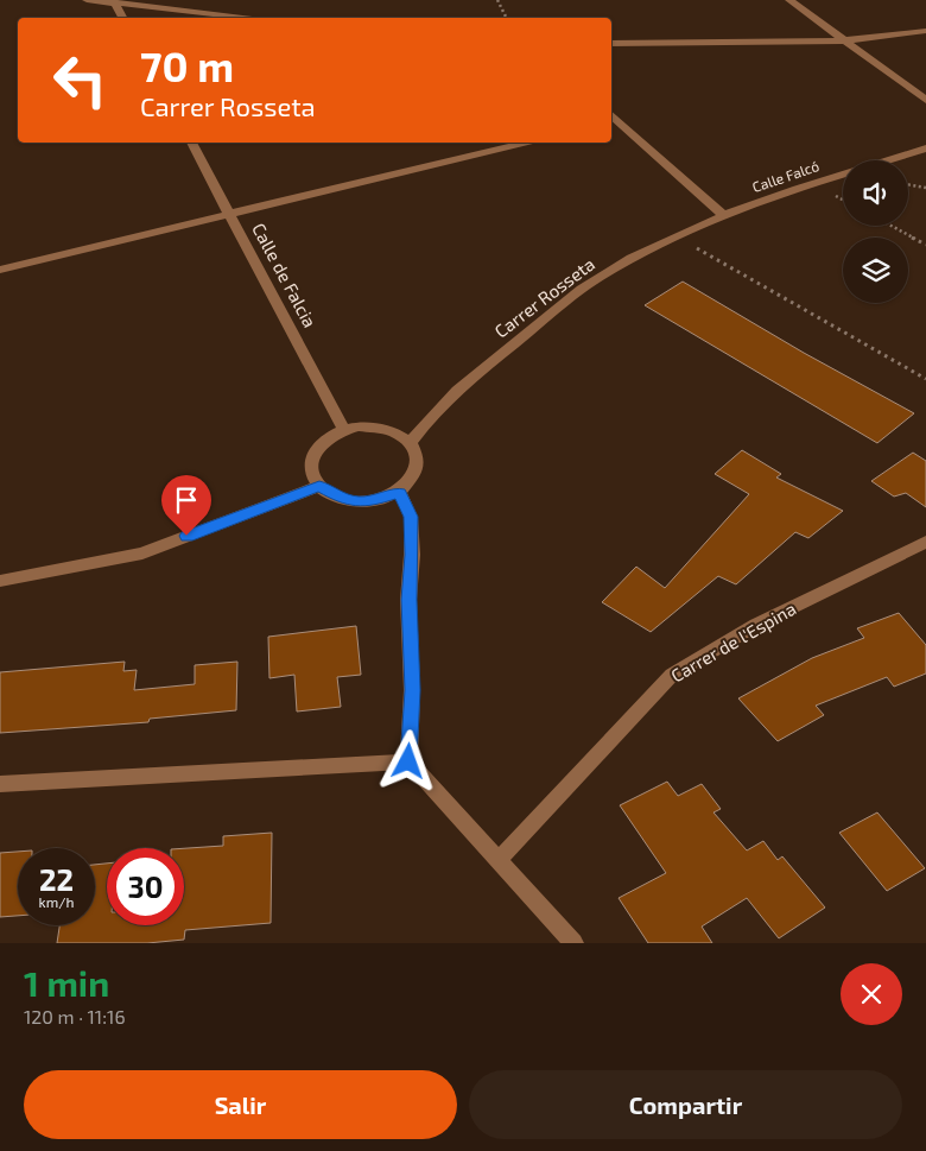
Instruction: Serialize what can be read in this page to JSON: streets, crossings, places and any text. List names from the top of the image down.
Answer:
{
  "streets": {
    "street": [
      "Calle Falcó",
      "Calle de Falcia",
      "Carrer Rosseta",
      "Carrer de l'Espina"
    ]
  },
  "crossings": [
    ["Calle Falcó", "Carrer Rosseta"],
    ["Calle de Falcia", "Carrer Rosseta"]
  ],
  "page": {
    "turn": ["70 m", "Carrer Rosseta"],
    "speed": "22 km/h",
    "limit": "30",
    "heading": ["1 min", "120 m · 11:16"],
    "buttons": ["Salir", "Compartir"]
  }
}
